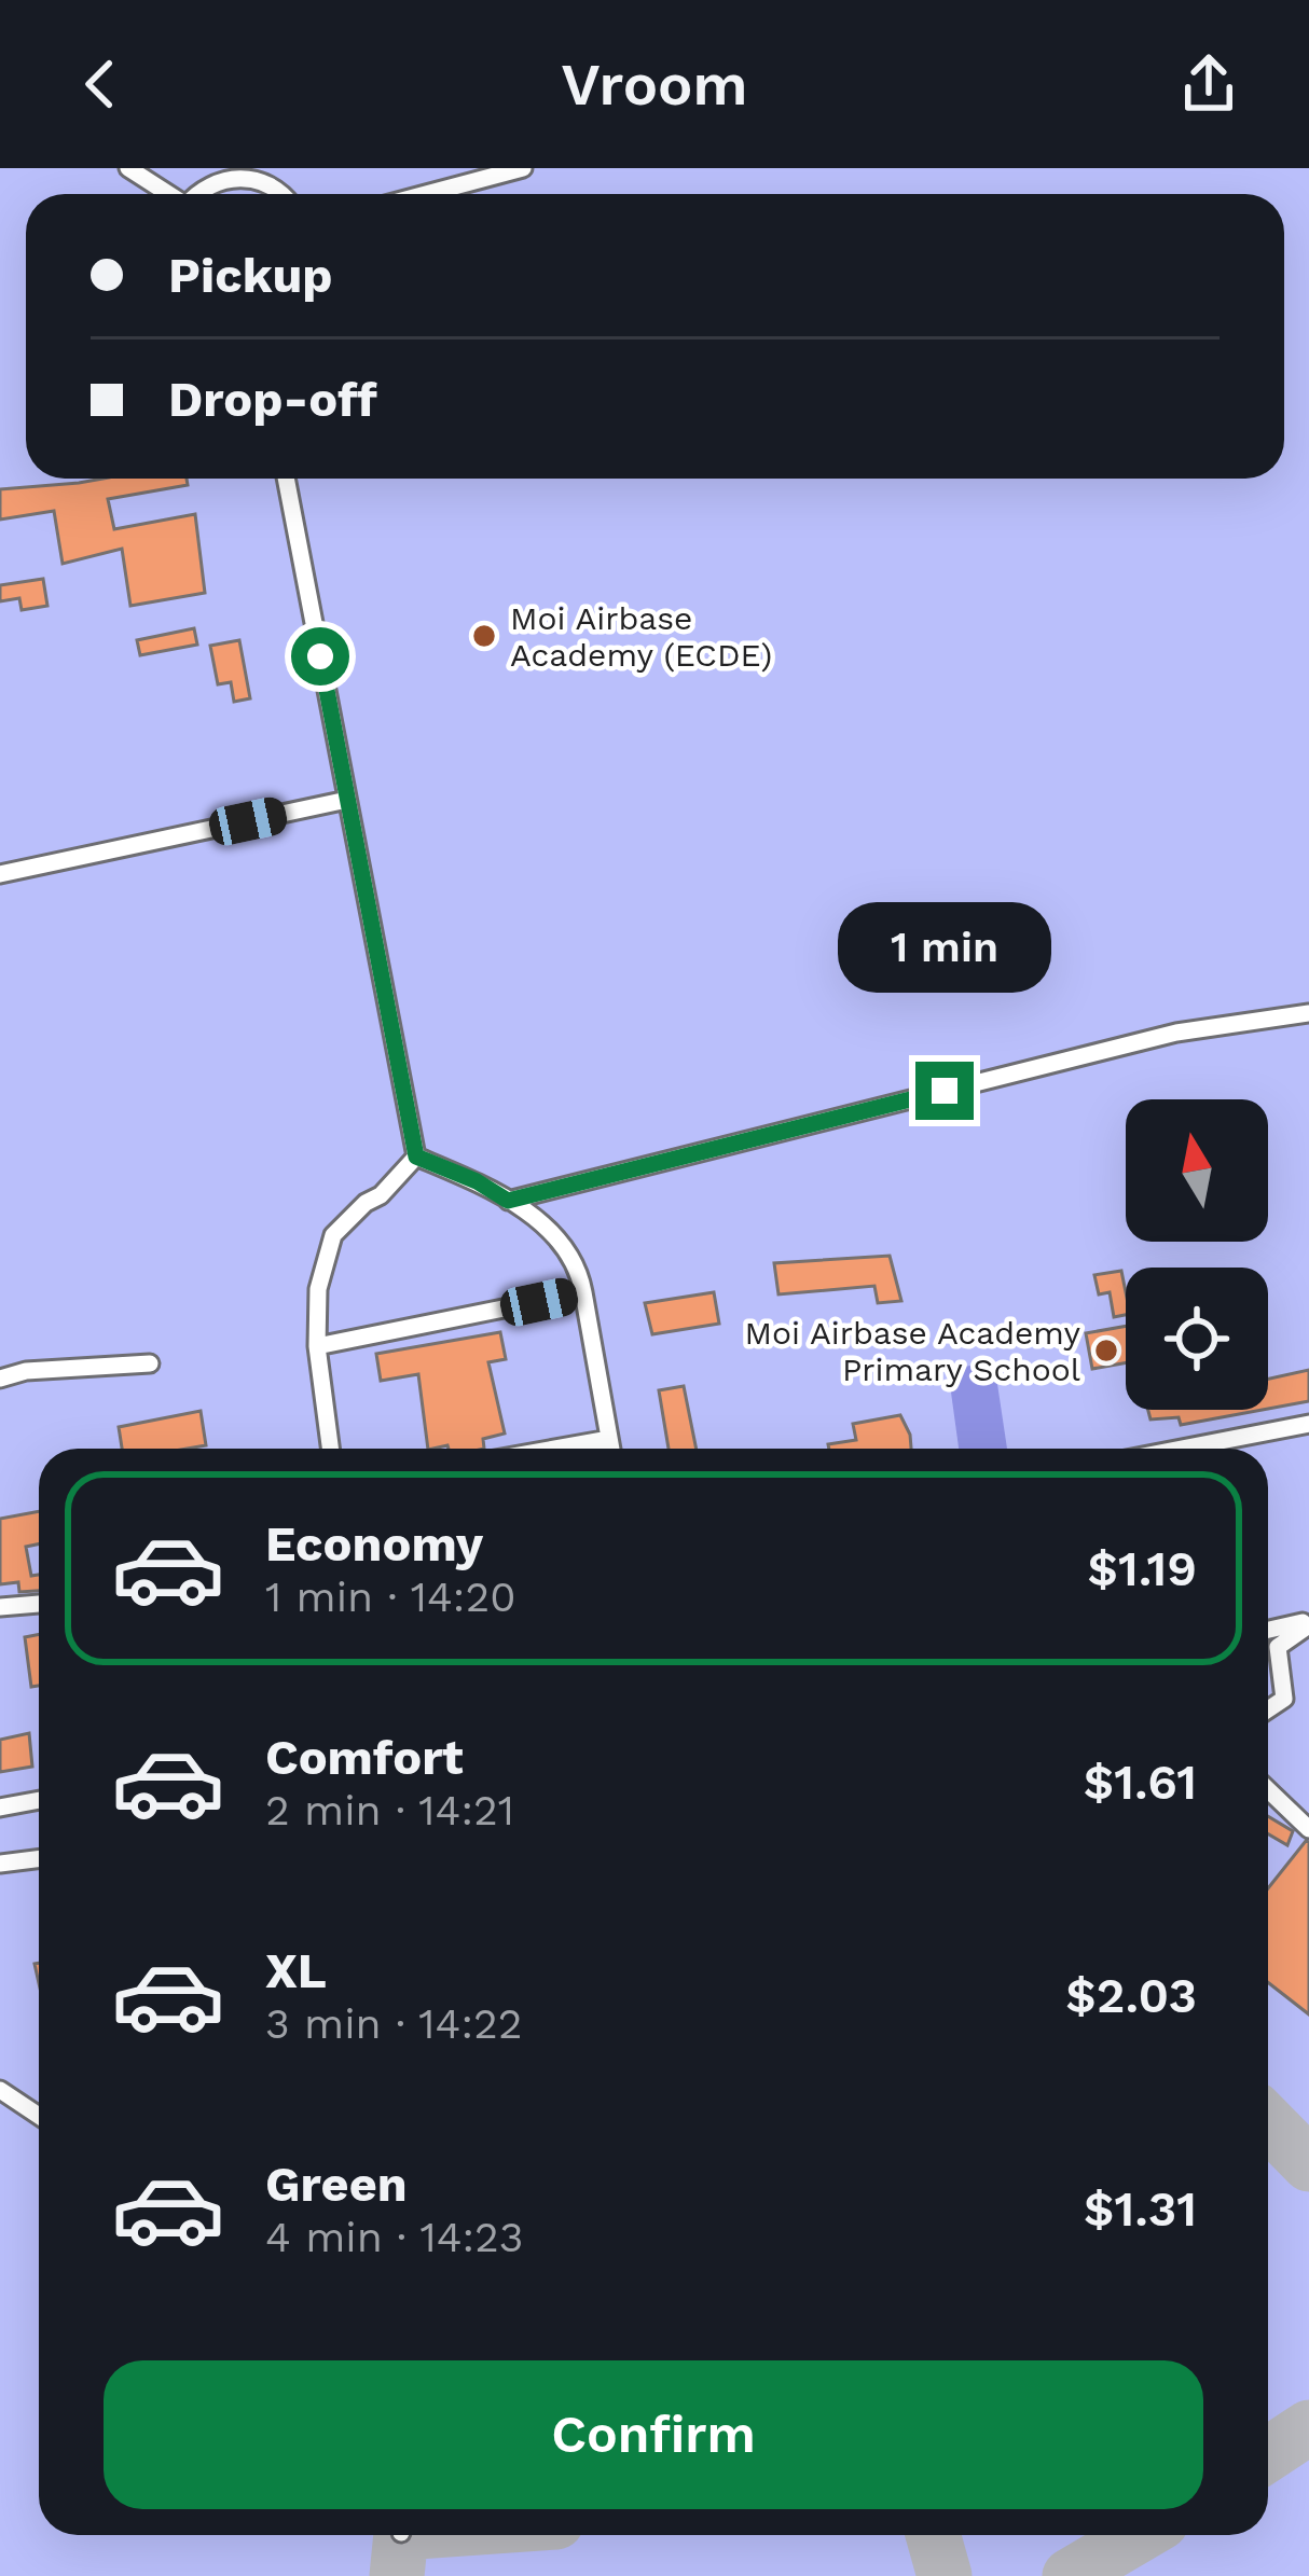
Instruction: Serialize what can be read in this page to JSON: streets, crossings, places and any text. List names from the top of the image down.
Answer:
{
  "places": ["Moi Airbase Academy (ECDE)", "Moi Airbase Academy Primary School"],
  "north": "top",
  "page": {
    "header": "Vroom",
    "banner": ["Pickup", "Drop-off"],
    "bubble": "1 min",
    "list": [
      {
        "name": "Economy",
        "note": "1 min · 14:20",
        "value": "$1.19"
      },
      {
        "name": "Comfort",
        "note": "2 min · 14:21",
        "value": "$1.61"
      },
      {
        "name": "XL",
        "note": "3 min · 14:22",
        "value": "$2.03"
      },
      {
        "name": "Green",
        "note": "4 min · 14:23",
        "value": "$1.31"
      }
    ],
    "buttons": "Confirm"
  }
}
